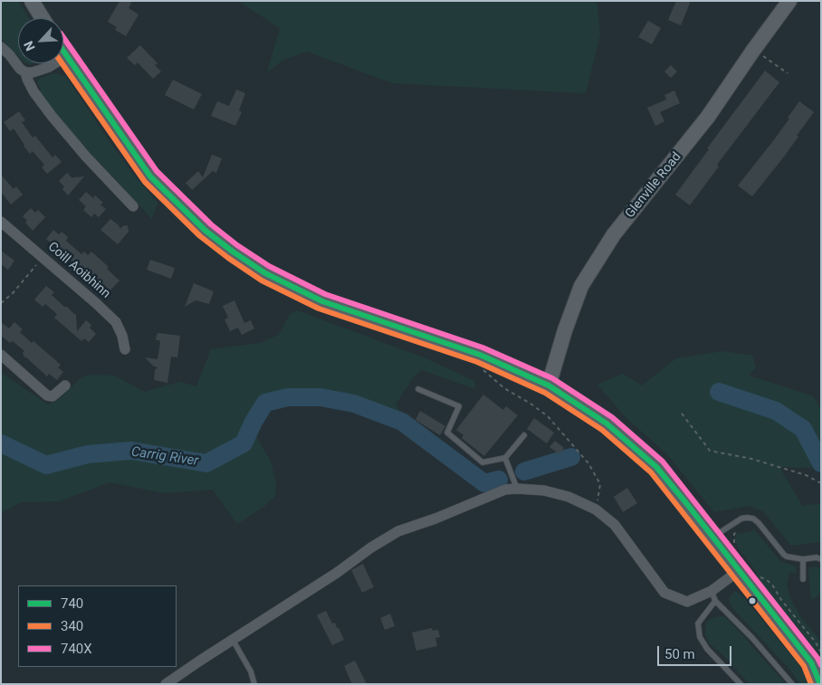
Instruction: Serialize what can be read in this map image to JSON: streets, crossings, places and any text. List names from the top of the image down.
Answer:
{
  "streets": {
    "main road": ["Glenville Road"],
    "street": ["Coill Aoibhinn"]
  },
  "water": ["Carrig River"],
  "lines": ["transit line 740X", "transit line 740", "transit line 340"],
  "legend": ["740", "340", "740X"],
  "scale_bar": "50 m",
  "north": "bottom left"
}
